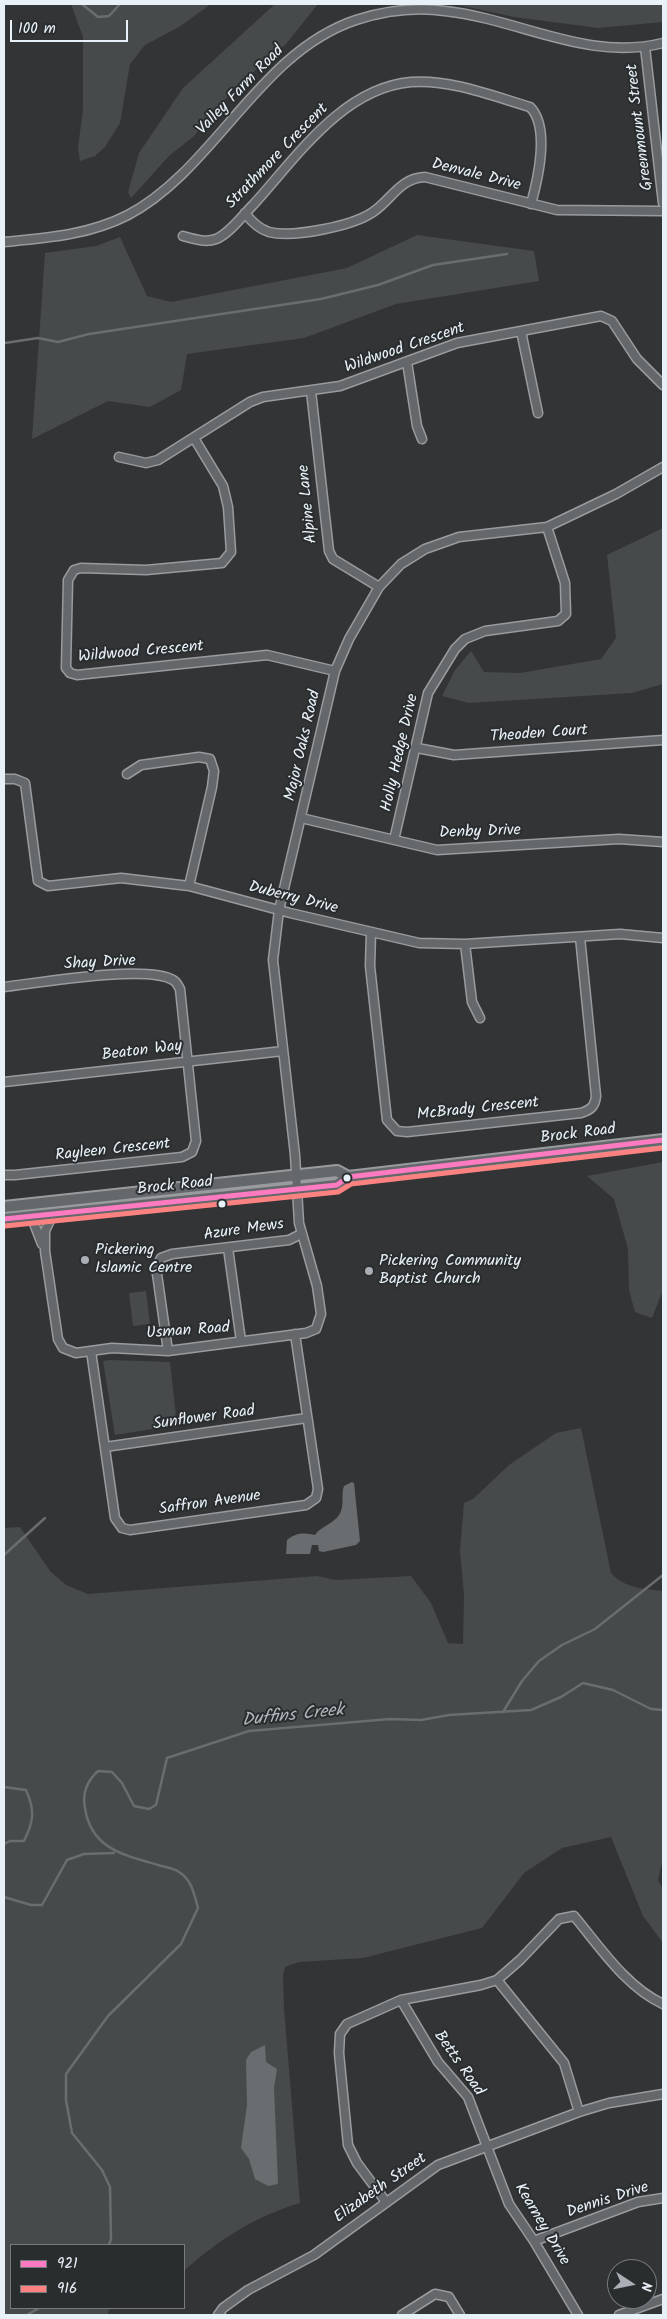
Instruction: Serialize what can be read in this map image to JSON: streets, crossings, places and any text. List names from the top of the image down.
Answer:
{
  "streets": {
    "main road": ["Brock Road"],
    "street": [
      "Valley Farm Road",
      "Greenmount Street",
      "Strathmore Crescent",
      "Denvale Drive",
      "Wildwood Crescent",
      "Alpine Lane",
      "Theoden Court",
      "Major Oaks Road",
      "Holly Hedge Drive",
      "Denby Drive",
      "Duberry Drive",
      "Shay Drive",
      "Beaton Way",
      "McBrady Crescent",
      "Rayleen Crescent",
      "Azure Mews",
      "Usman Road",
      "Sunflower Road",
      "Saffron Avenue",
      "Betts Road",
      "Elizabeth Street",
      "Dennis Drive",
      "Kearney Drive"
    ]
  },
  "crossings": [
    ["Valley Farm Road", "Greenmount Street"],
    ["Strathmore Crescent", "Denvale Drive"],
    ["Wildwood Crescent", "Alpine Lane"],
    ["Wildwood Crescent", "Major Oaks Road"],
    ["Alpine Lane", "Major Oaks Road"],
    ["Theoden Court", "Holly Hedge Drive"],
    ["Major Oaks Road", "Holly Hedge Drive"],
    ["Major Oaks Road", "Denby Drive"],
    ["Major Oaks Road", "Duberry Drive"],
    ["Major Oaks Road", "Beaton Way"],
    ["Major Oaks Road", "Brock Road"],
    ["Major Oaks Road", "Azure Mews"],
    ["Major Oaks Road", "Usman Road"],
    ["Holly Hedge Drive", "Denby Drive"],
    ["Duberry Drive", "McBrady Crescent"],
    ["Shay Drive", "Beaton Way"],
    ["Shay Drive", "Rayleen Crescent"],
    ["Beaton Way", "Rayleen Crescent"],
    ["Brock Road", "Usman Road"],
    ["Azure Mews", "Usman Road"],
    ["Usman Road", "Saffron Avenue"],
    ["Sunflower Road", "Saffron Avenue"],
    ["Betts Road", "Elizabeth Street"],
    ["Betts Road", "Kearney Drive"],
    ["Elizabeth Street", "Kearney Drive"],
    ["Dennis Drive", "Kearney Drive"]
  ],
  "water": ["Duffins Creek"],
  "places": ["Pickering Islamic Centre", "Pickering Community Baptist Church"],
  "lines": ["transit line 921", "transit line 916"],
  "legend": ["921", "916"],
  "scale_bar": "100 m",
  "north": "right"
}
